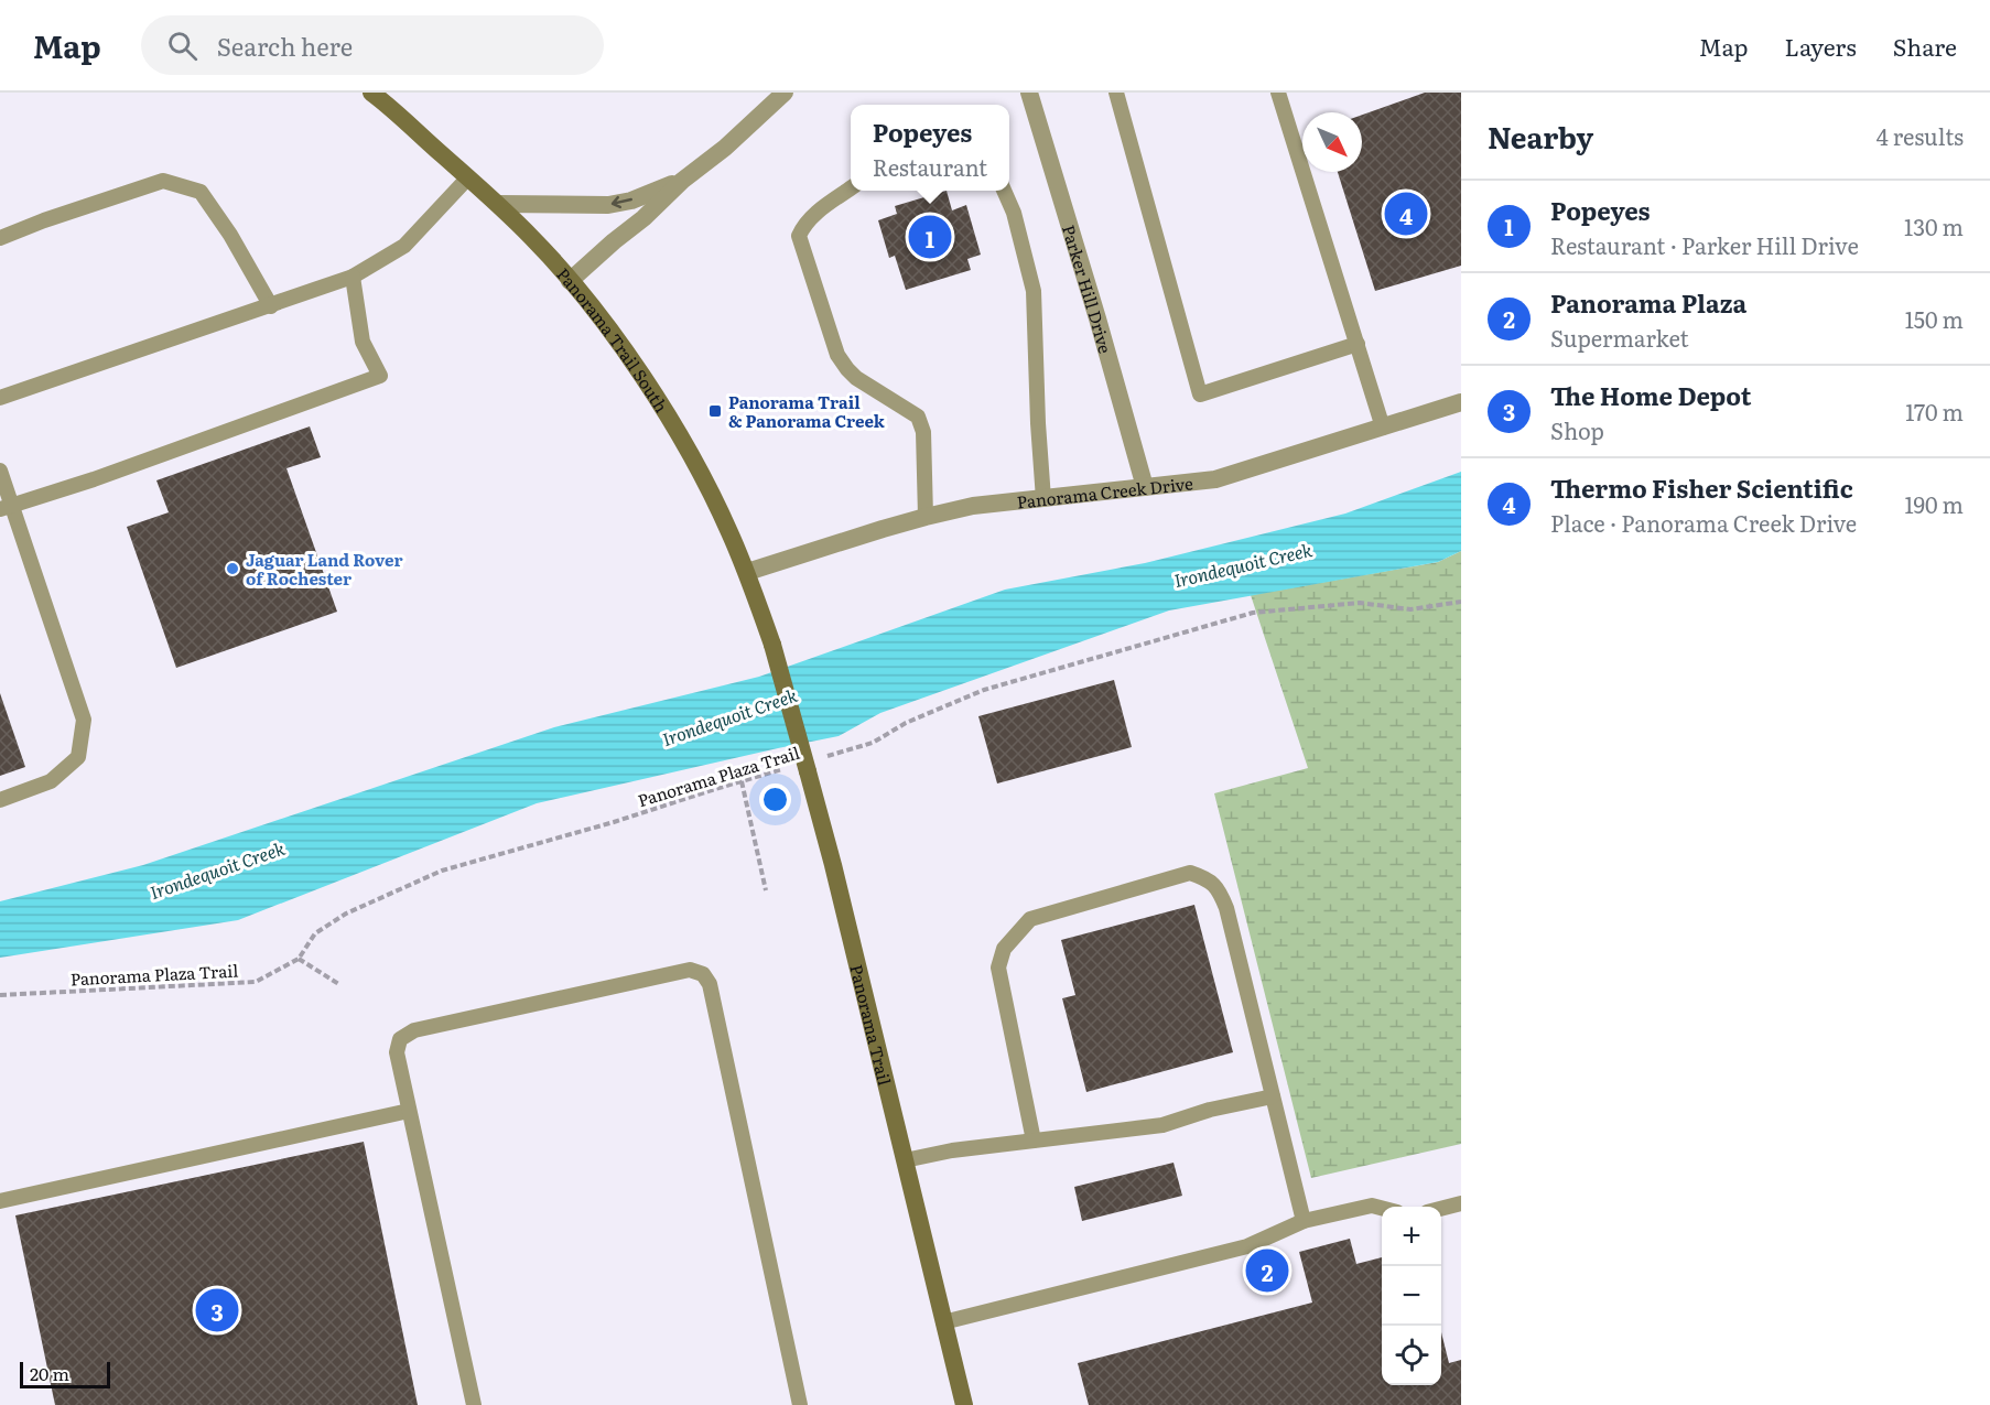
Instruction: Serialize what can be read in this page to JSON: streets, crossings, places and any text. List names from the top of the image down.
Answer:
{
  "streets": {
    "main road": ["Panorama Trail South", "Panorama Trail"],
    "street": ["Parker Hill Drive", "Panorama Creek Drive"],
    "path": ["Panorama Plaza Trail"]
  },
  "crossings": [
    ["Parker Hill Drive", "Panorama Creek Drive"],
    ["Panorama Trail South", "Panorama Creek Drive"],
    ["Panorama Trail South", "Panorama Trail"]
  ],
  "water": ["Irondequoit Creek"],
  "places": {
    "transit": ["Panorama Trail & Panorama Creek"],
    "other": ["Jaguar Land Rover of Rochester"]
  },
  "scale_bar": "20 m",
  "north": "bottom right",
  "page": {
    "header": "Map",
    "search": "Search here",
    "nav": ["Map", "Layers", "Share"],
    "heading": ["Nearby", "4 results"],
    "popup": ["Popeyes", "Restaurant"],
    "list": [
      {
        "mark": "1",
        "name": "Popeyes",
        "note": "Restaurant · Parker Hill Drive",
        "value": "130 m"
      },
      {
        "mark": "2",
        "name": "Panorama Plaza",
        "note": "Supermarket",
        "value": "150 m"
      },
      {
        "mark": "3",
        "name": "The Home Depot",
        "note": "Shop",
        "value": "170 m"
      },
      {
        "mark": "4",
        "name": "Thermo Fisher Scientific",
        "note": "Place · Panorama Creek Drive",
        "value": "190 m"
      }
    ],
    "pins": [
      "4",
      "1",
      "2",
      "3"
    ],
    "map_buttons": ["+", "−"],
    "scale": "20 m"
  }
}
